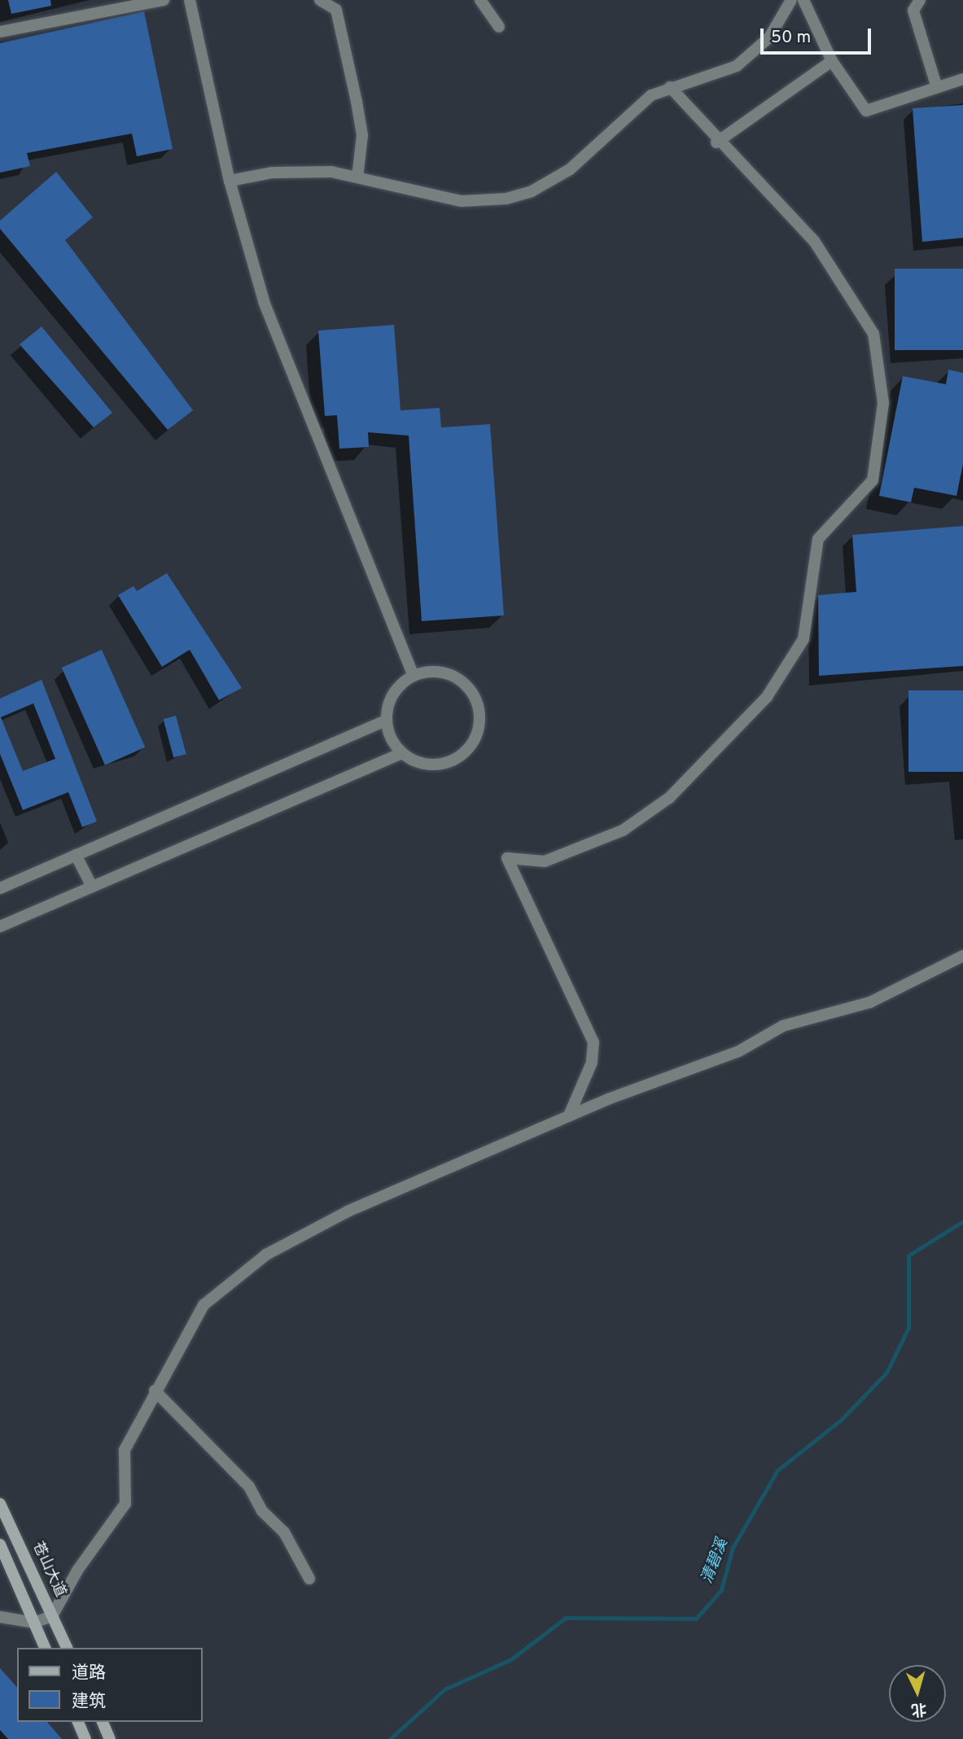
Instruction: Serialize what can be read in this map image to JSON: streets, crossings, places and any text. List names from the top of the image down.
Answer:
{
  "streets": {
    "main road": ["苍山大道"]
  },
  "water": ["清碧溪"],
  "legend": ["道路", "建筑"],
  "scale_bar": "50 m",
  "north": "bottom"
}
